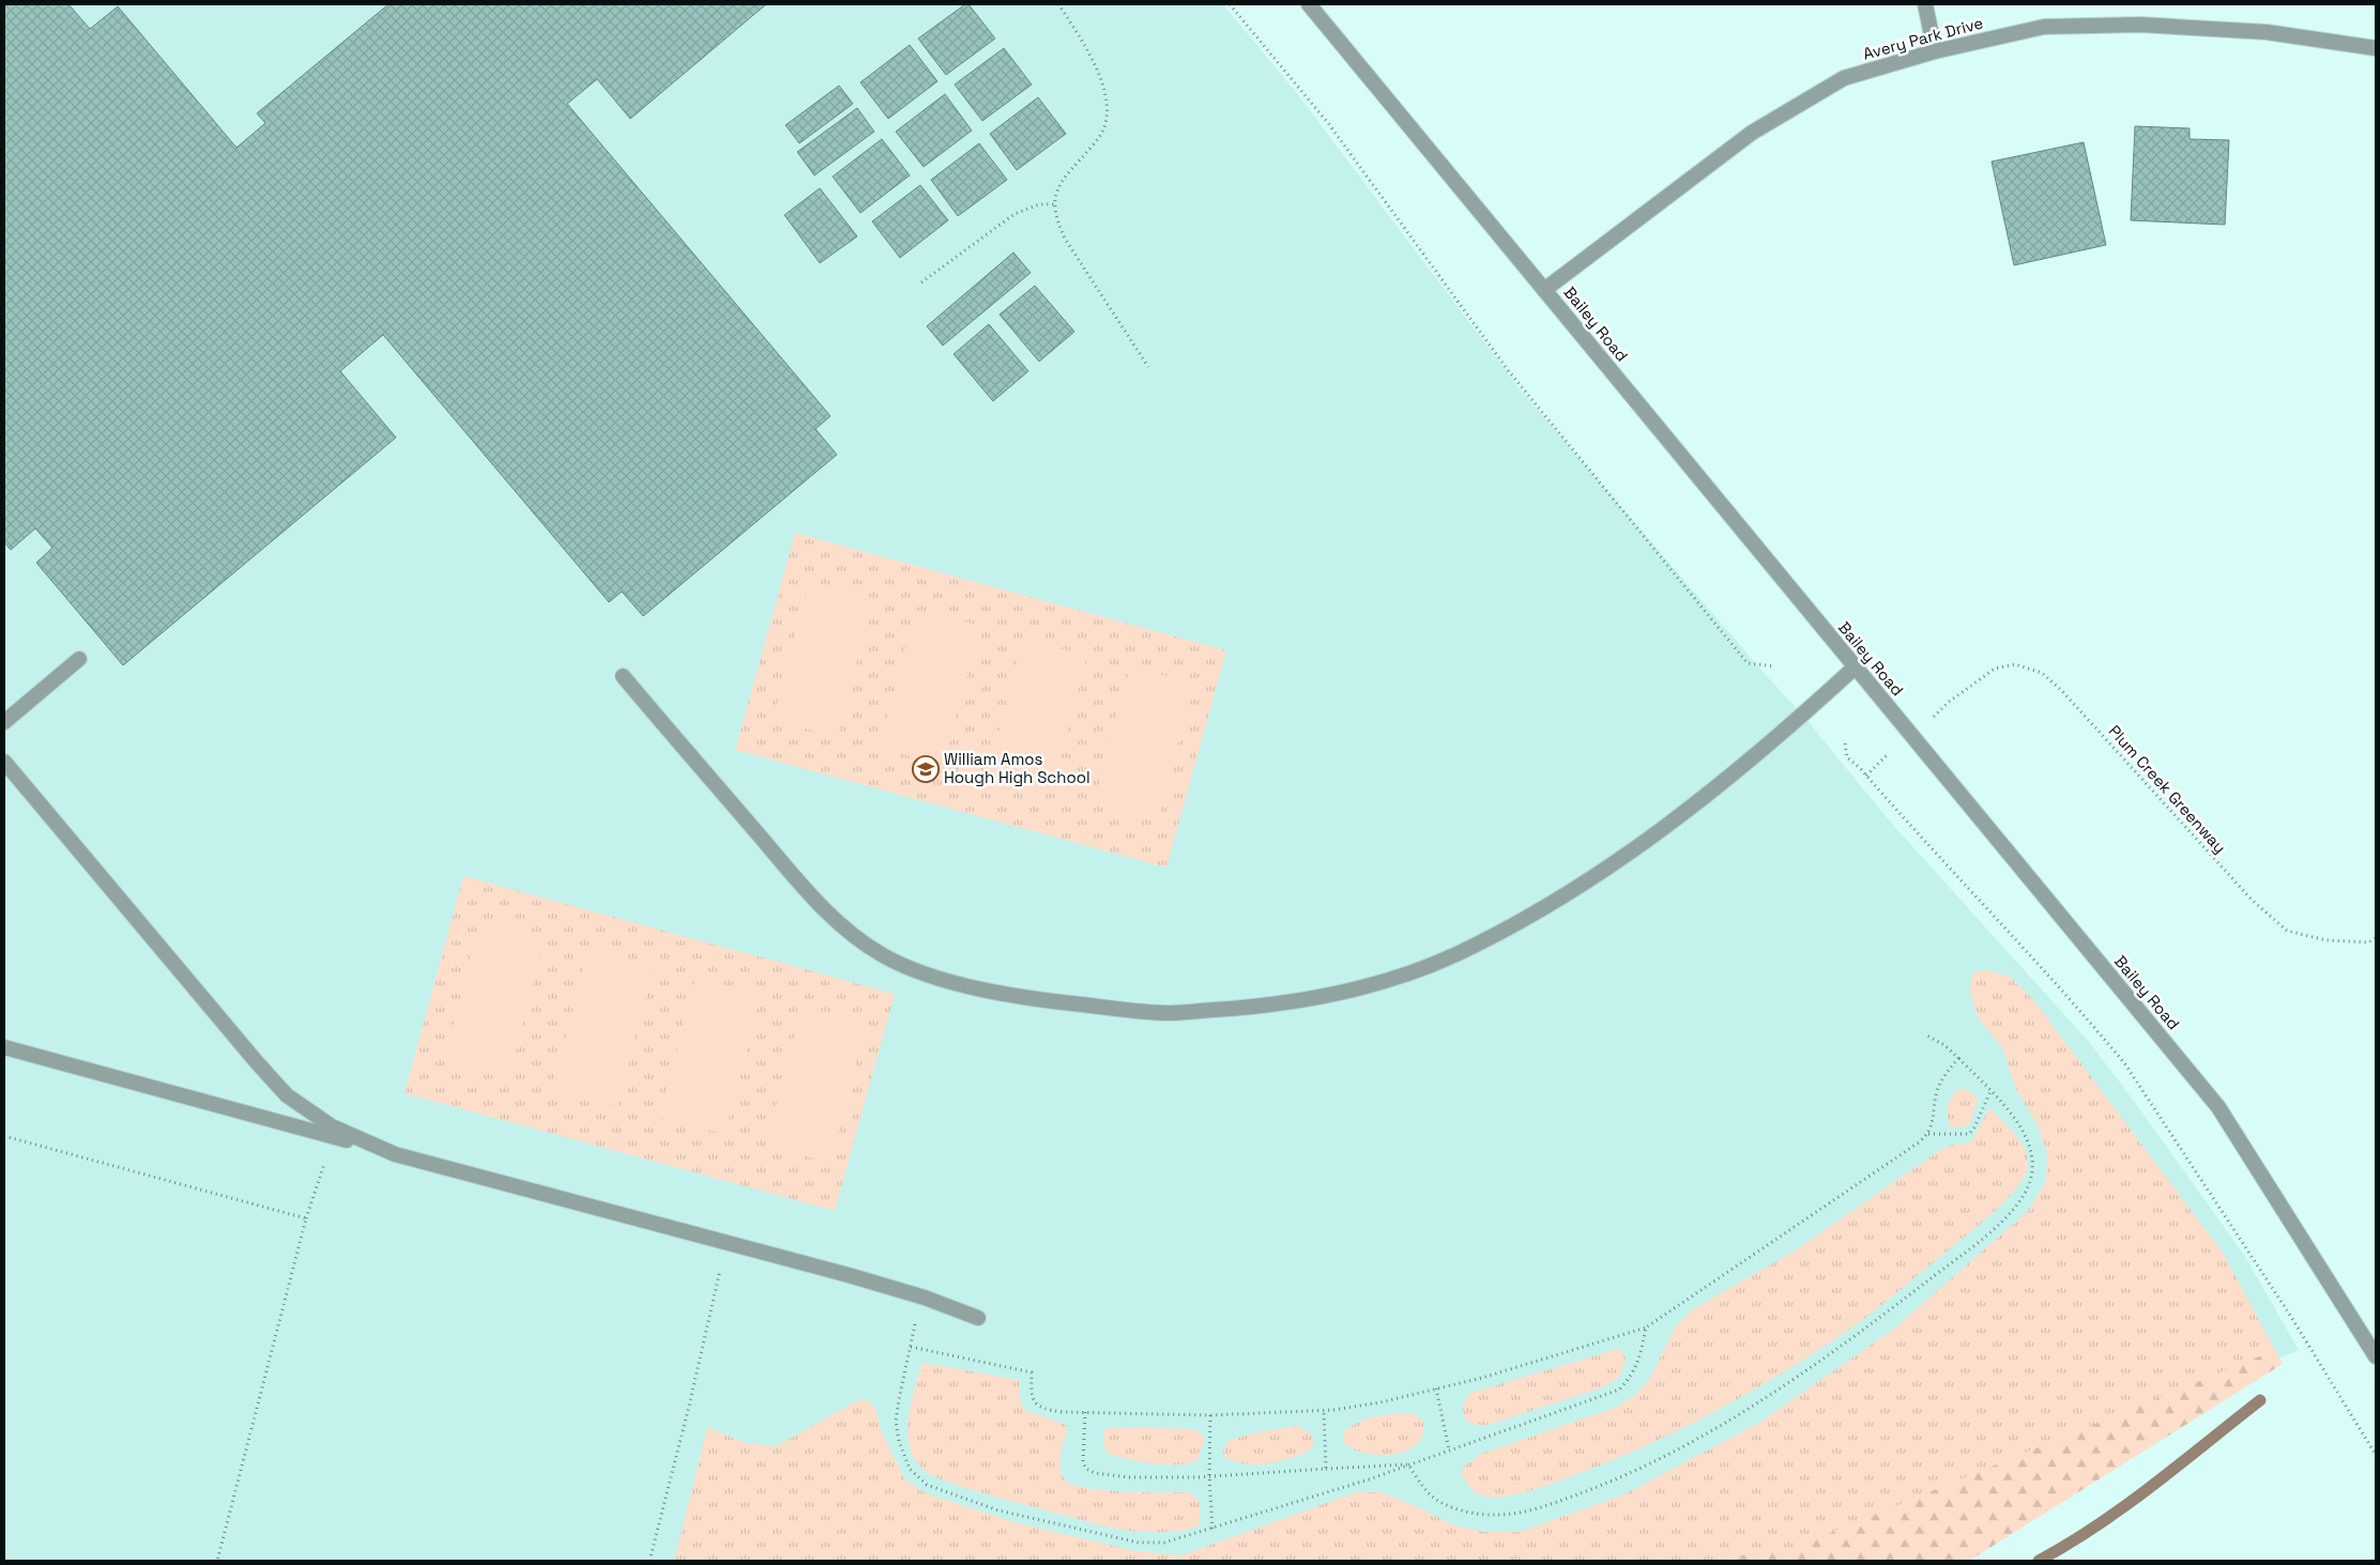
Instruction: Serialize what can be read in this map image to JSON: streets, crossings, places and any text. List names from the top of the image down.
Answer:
{
  "streets": {
    "street": ["Avery Park Drive", "Bailey Road"],
    "path": ["Plum Creek Greenway"]
  },
  "crossings": [
    ["Avery Park Drive", "Bailey Road"]
  ],
  "places": {
    "school or university": ["William Amos Hough High School"]
  }
}
